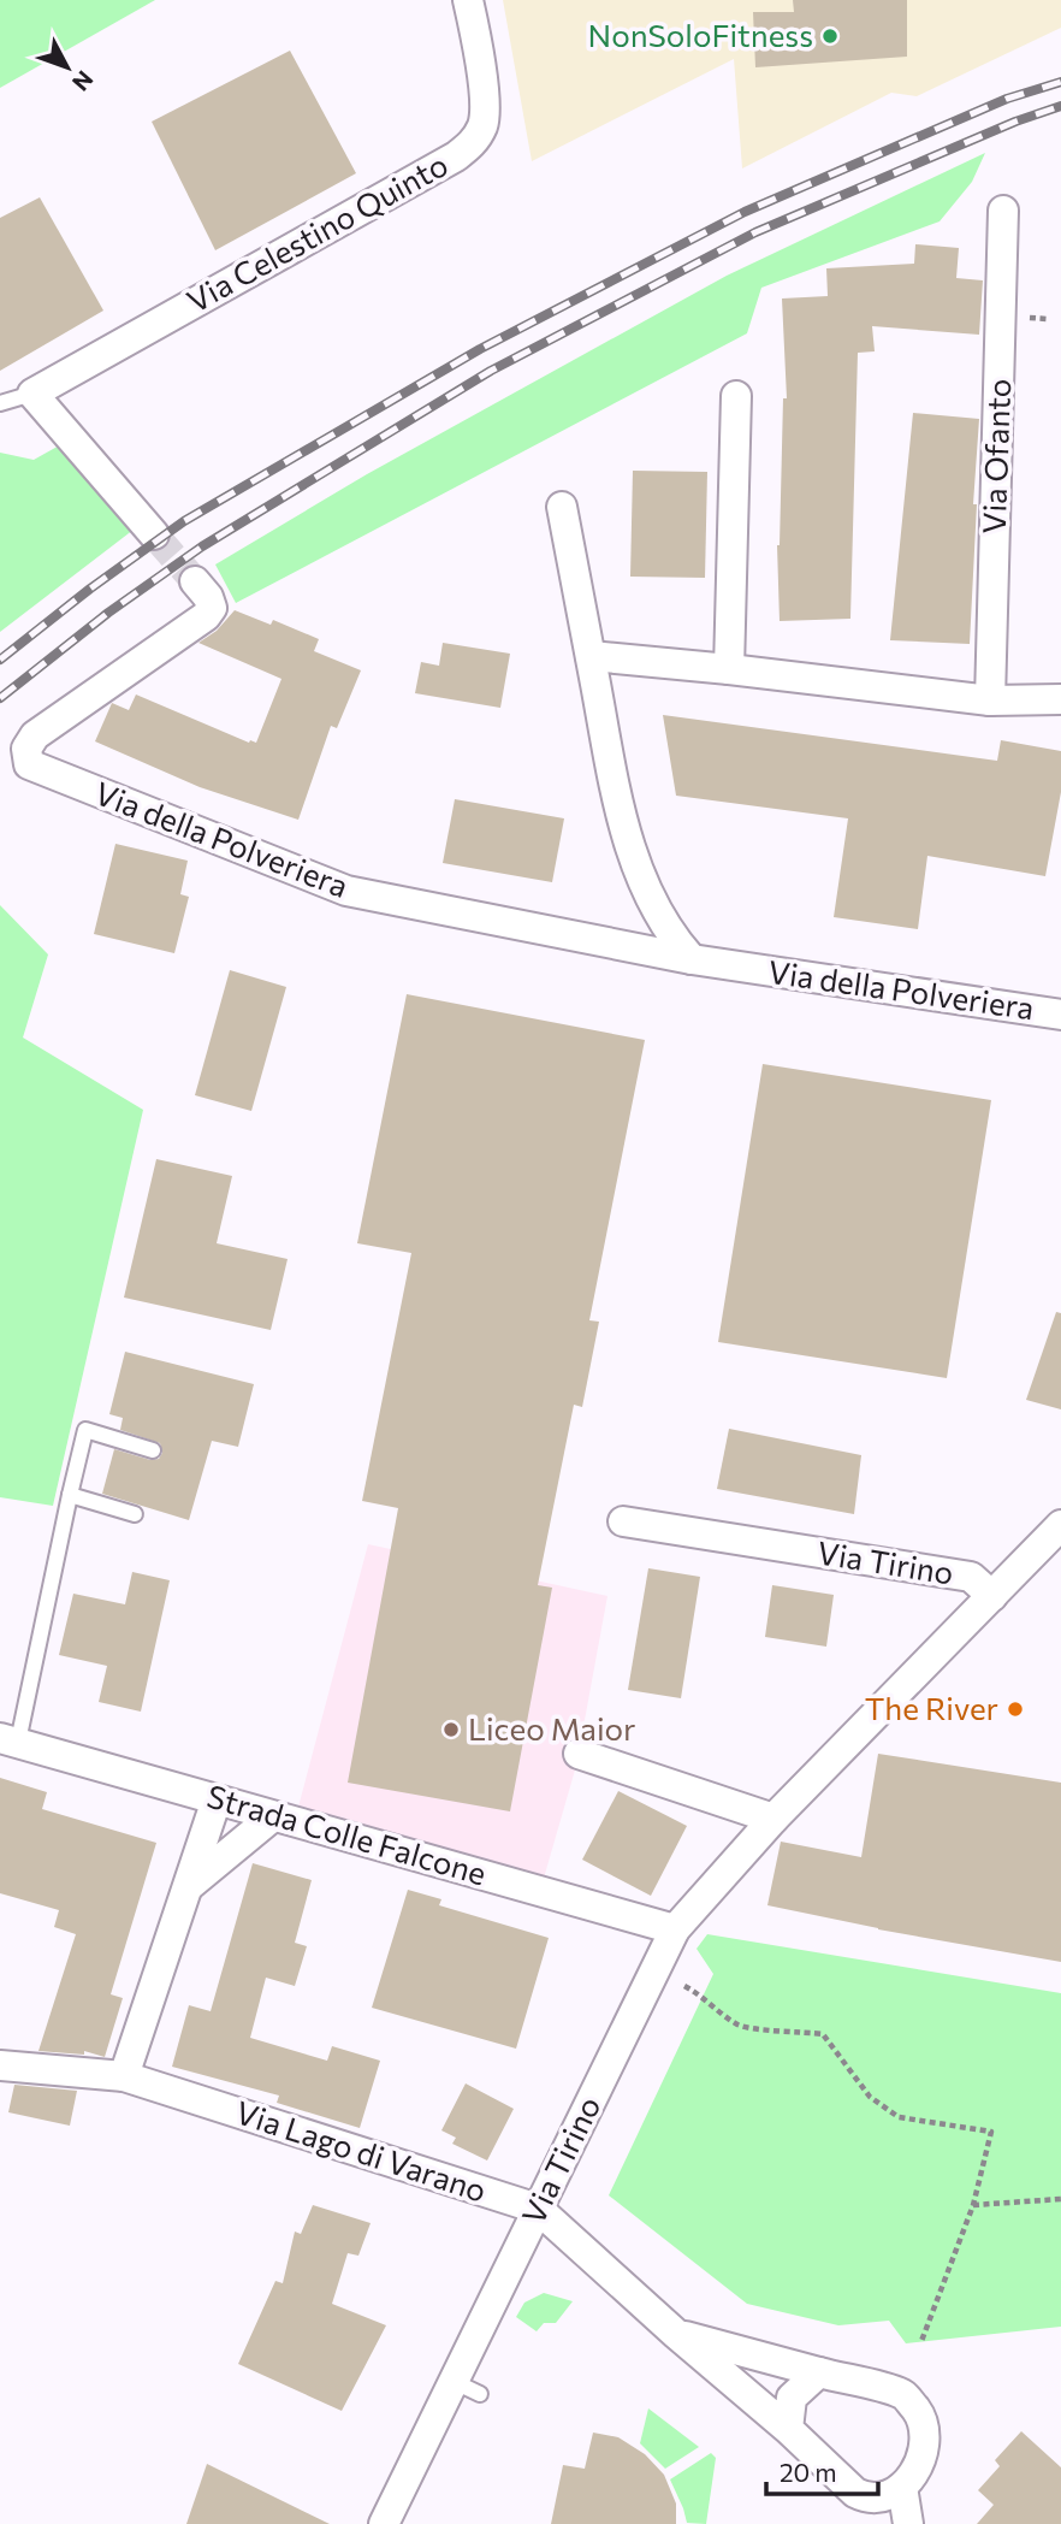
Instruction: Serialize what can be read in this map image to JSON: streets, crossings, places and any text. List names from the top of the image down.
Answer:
{
  "streets": {
    "street": [
      "Via Celestino Quinto",
      "Via Ofanto",
      "Via della Polveriera",
      "Via Tirino",
      "Strada Colle Falcone",
      "Via Lago di Varano"
    ]
  },
  "crossings": [
    ["Via Tirino", "Strada Colle Falcone"],
    ["Via Tirino", "Via Lago di Varano"]
  ],
  "places": ["NonSoloFitness", "The River", "Liceo Maior"],
  "scale_bar": "20 m",
  "north": "bottom right"
}
